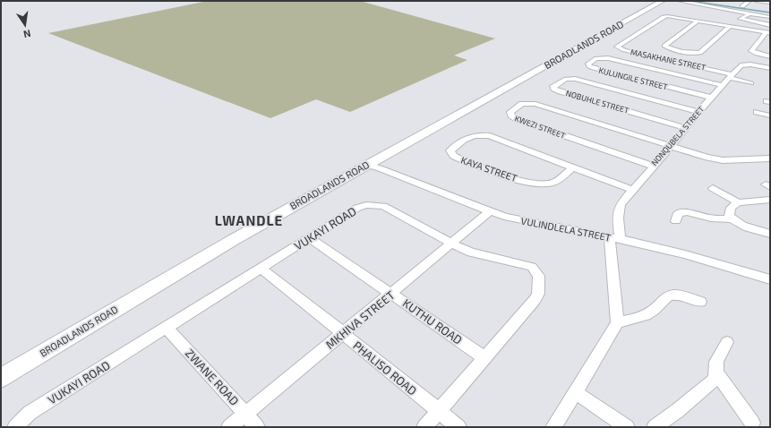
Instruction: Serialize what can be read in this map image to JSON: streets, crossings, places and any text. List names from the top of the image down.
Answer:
{
  "streets": {
    "main road": ["BROADLANDS ROAD"],
    "street": [
      "MASAKHANE STREET",
      "KULUNGILE STREET",
      "NOBUHLE STREET",
      "KWEZI STREET",
      "NONQUBELA STREET",
      "KAYA STREET",
      "VUKAYI ROAD",
      "VULINDLELA STREET",
      "MKHIVA STREET",
      "KUTHU ROAD",
      "PHALISO ROAD",
      "ZWANE ROAD"
    ]
  },
  "crossings": [
    ["BROADLANDS ROAD", "VULINDLELA STREET"],
    ["MASAKHANE STREET", "NONQUBELA STREET"],
    ["KULUNGILE STREET", "NONQUBELA STREET"],
    ["NOBUHLE STREET", "NONQUBELA STREET"],
    ["KWEZI STREET", "NONQUBELA STREET"],
    ["NONQUBELA STREET", "KAYA STREET"],
    ["NONQUBELA STREET", "VULINDLELA STREET"],
    ["VUKAYI ROAD", "MKHIVA STREET"],
    ["VUKAYI ROAD", "KUTHU ROAD"],
    ["VUKAYI ROAD", "PHALISO ROAD"],
    ["VUKAYI ROAD", "ZWANE ROAD"],
    ["VULINDLELA STREET", "MKHIVA STREET"],
    ["MKHIVA STREET", "KUTHU ROAD"],
    ["MKHIVA STREET", "PHALISO ROAD"],
    ["MKHIVA STREET", "ZWANE ROAD"]
  ],
  "districts": ["LWANDLE"],
  "north": "bottom"
}
